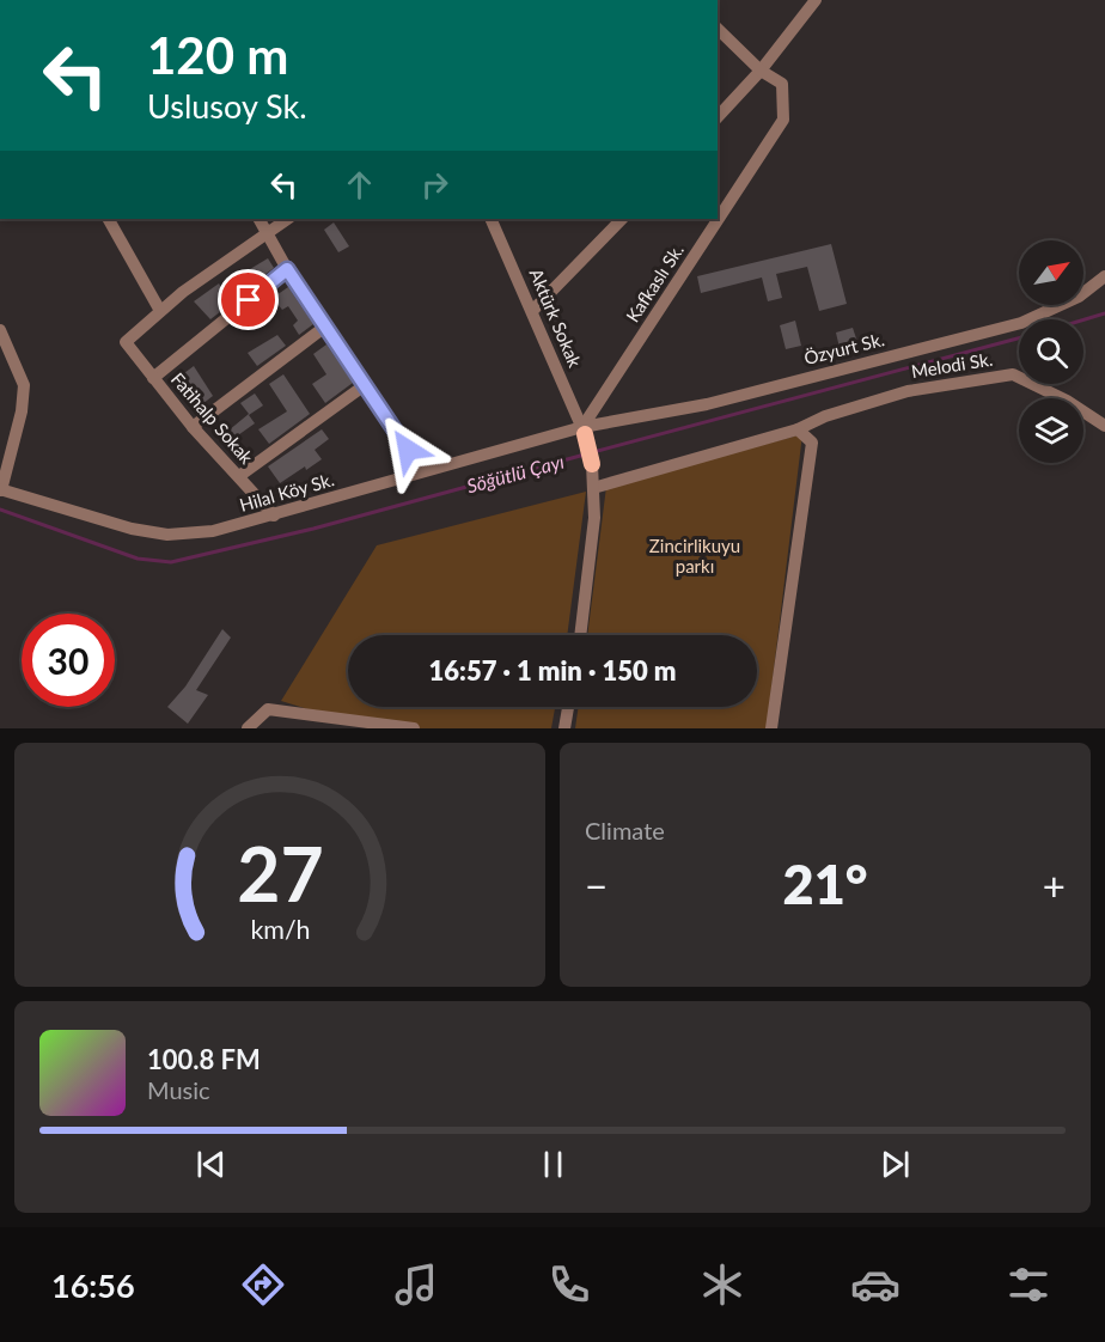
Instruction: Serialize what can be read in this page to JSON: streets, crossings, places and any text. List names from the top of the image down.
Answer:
{
  "streets": {
    "street": [
      "Kafkaslı Sk.",
      "Aktürk Sokak",
      "Özyurt Sk.",
      "Melodi Sk.",
      "Fatihalp Sokak",
      "Hilal Köy Sk."
    ]
  },
  "crossings": [
    ["Kafkaslı Sk.", "Aktürk Sokak"],
    ["Kafkaslı Sk.", "Özyurt Sk."],
    ["Kafkaslı Sk.", "Hilal Köy Sk."],
    ["Aktürk Sokak", "Özyurt Sk."],
    ["Aktürk Sokak", "Hilal Köy Sk."],
    ["Özyurt Sk.", "Hilal Köy Sk."],
    ["Fatihalp Sokak", "Hilal Köy Sk."]
  ],
  "water": ["Söğütlü Çayı"],
  "parks": ["Zincirlikuyu parkı"],
  "north": "top right",
  "page": {
    "turn": ["120 m", "Uslusoy Sk."],
    "limit": "30",
    "trip": "16:57 · 1 min · 150 m",
    "tile": "Climate",
    "heat": ["−", "21°", "+"],
    "song": ["100.8 FM", "Music"],
    "tabs": "16:56",
    "gauge": ["27", "km/h"]
  }
}
